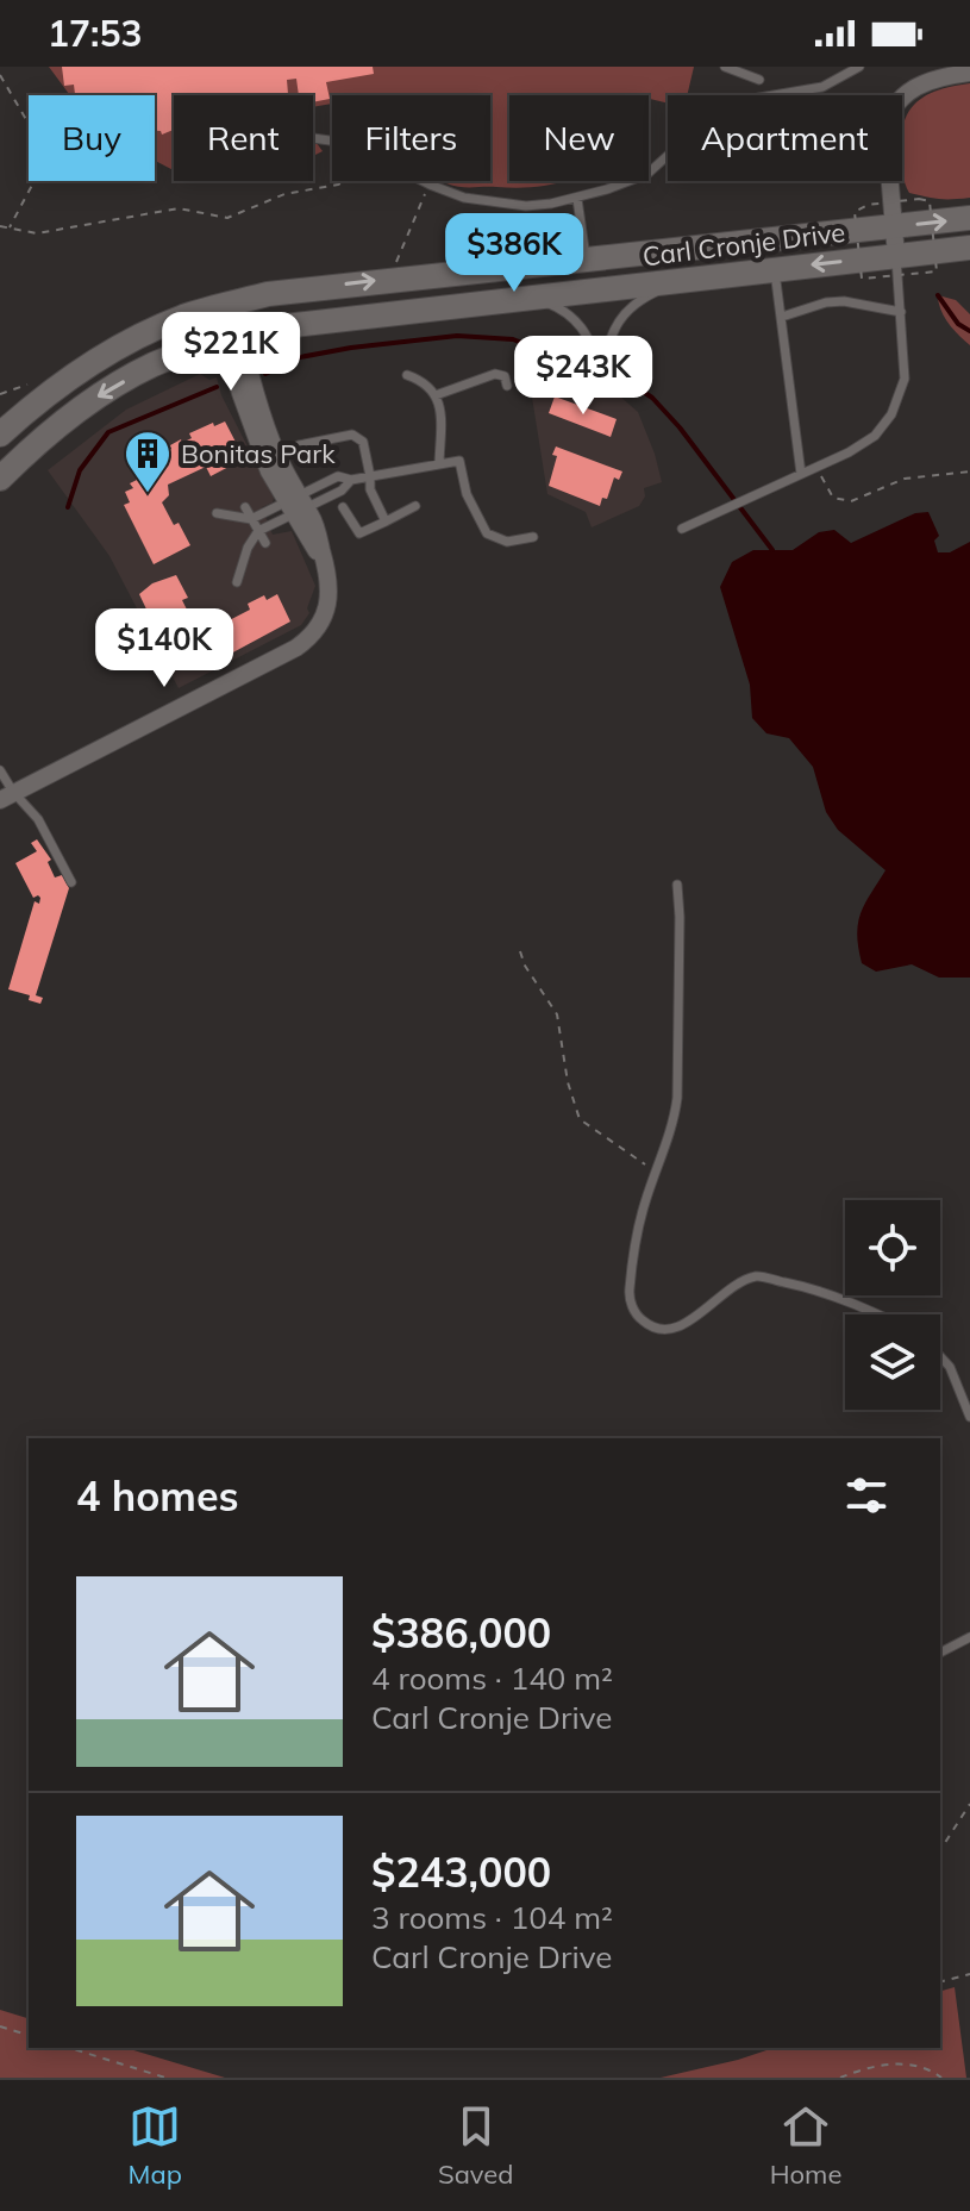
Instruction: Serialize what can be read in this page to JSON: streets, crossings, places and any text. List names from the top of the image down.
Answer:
{
  "streets": {
    "main road": ["Carl Cronje Drive"]
  },
  "places": {
    "building": ["Bonitas Park"]
  },
  "page": {
    "status": "17:53",
    "chip": [
      "Buy",
      "Rent",
      "Filters",
      "New",
      "Apartment"
    ],
    "price": [
      "$386K",
      "$221K",
      "$243K",
      "$140K"
    ],
    "heading": "4 homes",
    "list": [
      {
        "name": "$386,000",
        "note": "4 rooms · 140 m² · Carl Cronje Drive"
      },
      {
        "name": "$243,000",
        "note": "3 rooms · 104 m² · Carl Cronje Drive"
      }
    ],
    "tabs": ["Map", "Saved", "Home"]
  }
}
